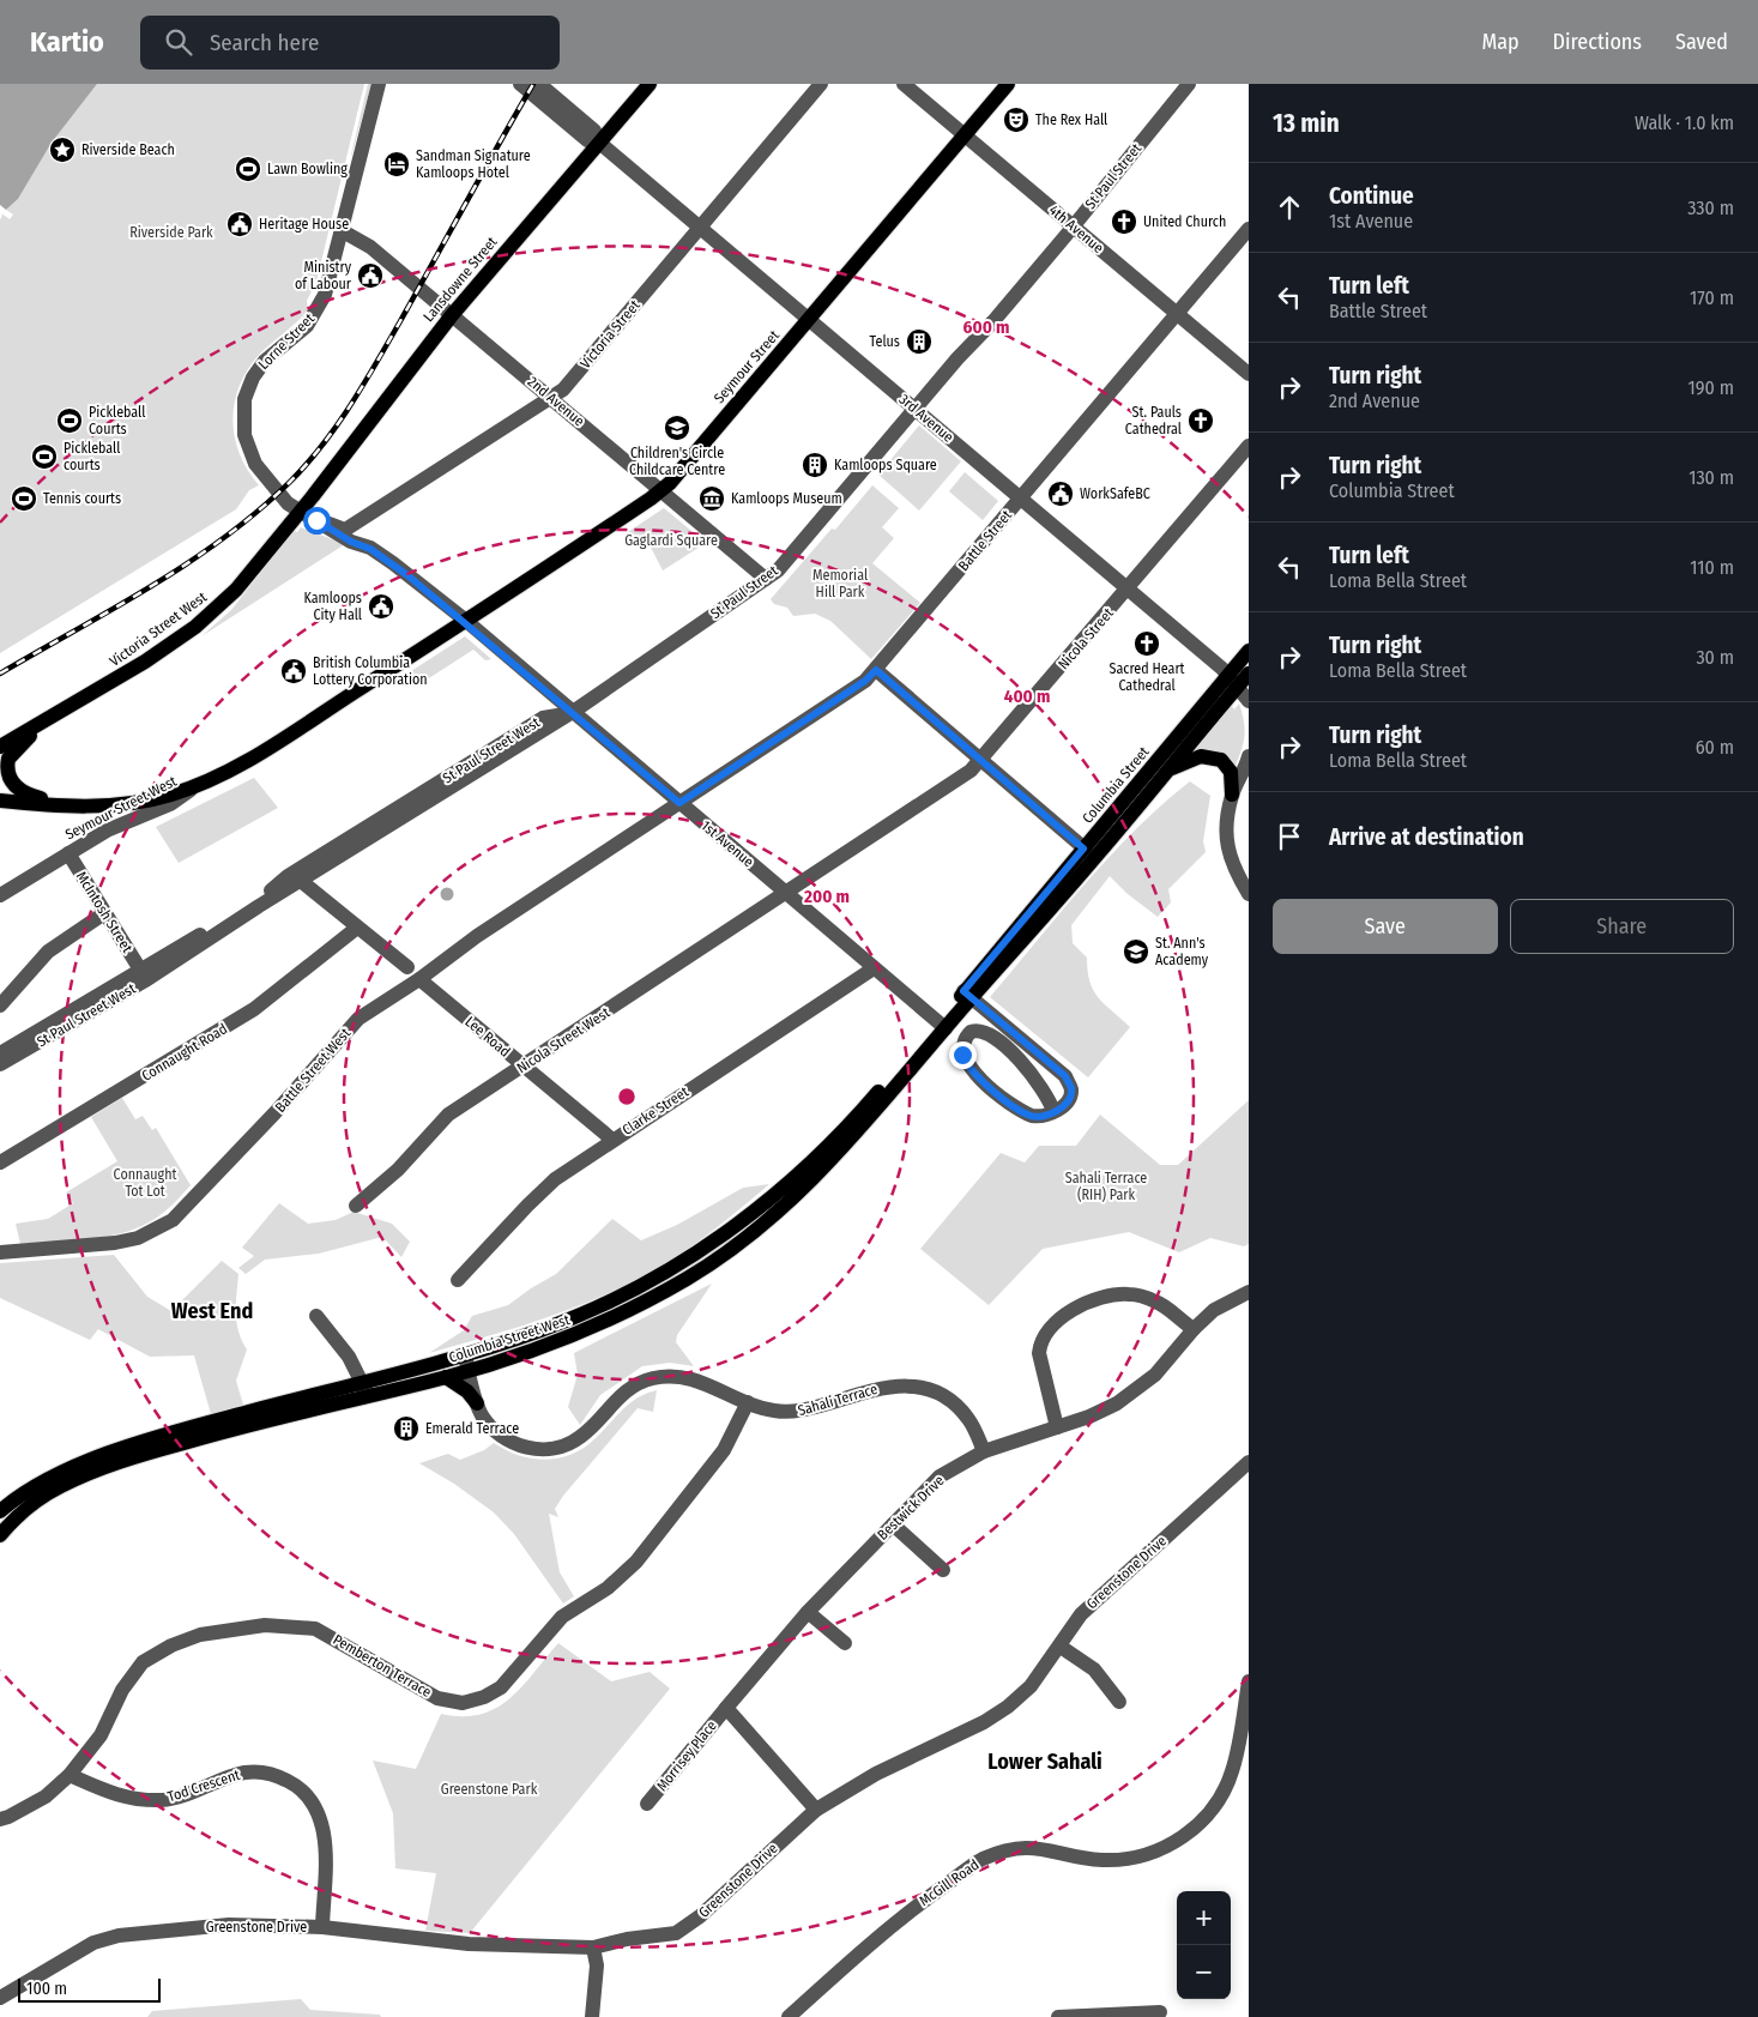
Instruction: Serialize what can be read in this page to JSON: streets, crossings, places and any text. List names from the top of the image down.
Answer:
{
  "streets": {
    "main road": [
      "Lansdowne Street",
      "Seymour Street",
      "Victoria Street West",
      "Columbia Street",
      "Seymour Street West",
      "Columbia Street West"
    ],
    "street": [
      "St Paul Street",
      "4th Avenue",
      "Victoria Street",
      "Lorne Street",
      "2nd Avenue",
      "3rd Avenue",
      "Battle Street",
      "Nicola Street",
      "St Paul Street West",
      "1st Avenue",
      "McIntosh Street",
      "Lee Road",
      "Nicola Street West",
      "Connaught Road",
      "Battle Street West",
      "Clarke Street",
      "Sahali Terrace",
      "Bestwick Drive",
      "Greenstone Drive",
      "Pemberton Terrace",
      "Morrisey Place",
      "Tod Crescent",
      "McGill Road"
    ]
  },
  "crossings": [
    ["St Paul Street", "4th Avenue"],
    ["St Paul Street", "2nd Avenue"],
    ["St Paul Street", "3rd Avenue"],
    ["St Paul Street", "St Paul Street West"],
    ["St Paul Street", "1st Avenue"],
    ["4th Avenue", "Seymour Street"],
    ["4th Avenue", "Battle Street"],
    ["Lansdowne Street", "Lorne Street"],
    ["Lansdowne Street", "2nd Avenue"],
    ["Lansdowne Street", "3rd Avenue"],
    ["Lansdowne Street", "Victoria Street West"],
    ["Lansdowne Street", "1st Avenue"],
    ["Victoria Street", "2nd Avenue"],
    ["Victoria Street", "3rd Avenue"],
    ["Victoria Street", "1st Avenue"],
    ["Lorne Street", "2nd Avenue"],
    ["Lorne Street", "Victoria Street West"],
    ["Lorne Street", "1st Avenue"],
    ["Seymour Street", "2nd Avenue"],
    ["Seymour Street", "3rd Avenue"],
    ["Seymour Street", "Seymour Street West"],
    ["Seymour Street", "1st Avenue"],
    ["3rd Avenue", "Battle Street"],
    ["3rd Avenue", "Nicola Street"],
    ["3rd Avenue", "Columbia Street"],
    ["Battle Street", "1st Avenue"],
    ["Battle Street", "Battle Street West"],
    ["Victoria Street West", "1st Avenue"],
    ["Nicola Street", "1st Avenue"],
    ["Nicola Street", "Nicola Street West"],
    ["St Paul Street West", "1st Avenue"],
    ["St Paul Street West", "McIntosh Street"],
    ["Columbia Street", "1st Avenue"],
    ["Columbia Street", "Columbia Street West"],
    ["Seymour Street West", "1st Avenue"],
    ["Seymour Street West", "McIntosh Street"],
    ["1st Avenue", "Nicola Street West"],
    ["1st Avenue", "Battle Street West"],
    ["1st Avenue", "Clarke Street"],
    ["1st Avenue", "Columbia Street West"],
    ["Lee Road", "Nicola Street West"],
    ["Lee Road", "Battle Street West"],
    ["Lee Road", "Clarke Street"],
    ["Columbia Street West", "Sahali Terrace"],
    ["Sahali Terrace", "Bestwick Drive"],
    ["Sahali Terrace", "Pemberton Terrace"],
    ["Bestwick Drive", "Morrisey Place"],
    ["Greenstone Drive", "Tod Crescent"],
    ["Pemberton Terrace", "Tod Crescent"]
  ],
  "districts": ["West End", "Lower Sahali"],
  "parks": [
    "Riverside Park",
    "Gaglardi Square",
    "Memorial Hill Park",
    "Connaught Tot Lot",
    "Sahali Terrace (RIH) Park",
    "Greenstone Park"
  ],
  "places": {
    "theatre": ["The Rex Hall"],
    "place": ["Riverside Beach"],
    "hotel": ["Sandman Signature Kamloops Hotel"],
    "sports": [
      "Lawn Bowling",
      "Pickleball Courts",
      "Pickleball courts",
      "Tennis courts"
    ],
    "church": ["United Church", "St. Pauls Cathedral", "Sacred Heart Cathedral"],
    "public building": [
      "Heritage House",
      "Ministry of Labour",
      "WorkSafeBC",
      "Kamloops City Hall",
      "British Columbia Lottery Corporation"
    ],
    "building": ["Telus", "Kamloops Square", "Emerald Terrace"],
    "school or university": ["Children's Circle Childcare Centre", "St. Ann's Academy"],
    "museum": ["Kamloops Museum"]
  },
  "scale_bar": "100 m",
  "page": {
    "header": "Kartio",
    "search": "Search here",
    "nav": ["Map", "Directions", "Saved"],
    "heading": ["13 min", "Walk · 1.0 km"],
    "list": [
      ["Continue", "1st Avenue", "330 m"],
      ["Turn left", "Battle Street", "170 m"],
      ["Turn right", "2nd Avenue", "190 m"],
      ["Turn right", "Columbia Street", "130 m"],
      ["Turn left", "Loma Bella Street", "110 m"],
      ["Turn right", "Loma Bella Street", "30 m"],
      ["Turn right", "Loma Bella Street", "60 m"],
      "Arrive at destination"
    ],
    "buttons": ["Save", "Share"],
    "map_buttons": ["+", "−"],
    "scale": "100 m"
  },
  "rings": ["600 m", "400 m", "200 m"]
}
